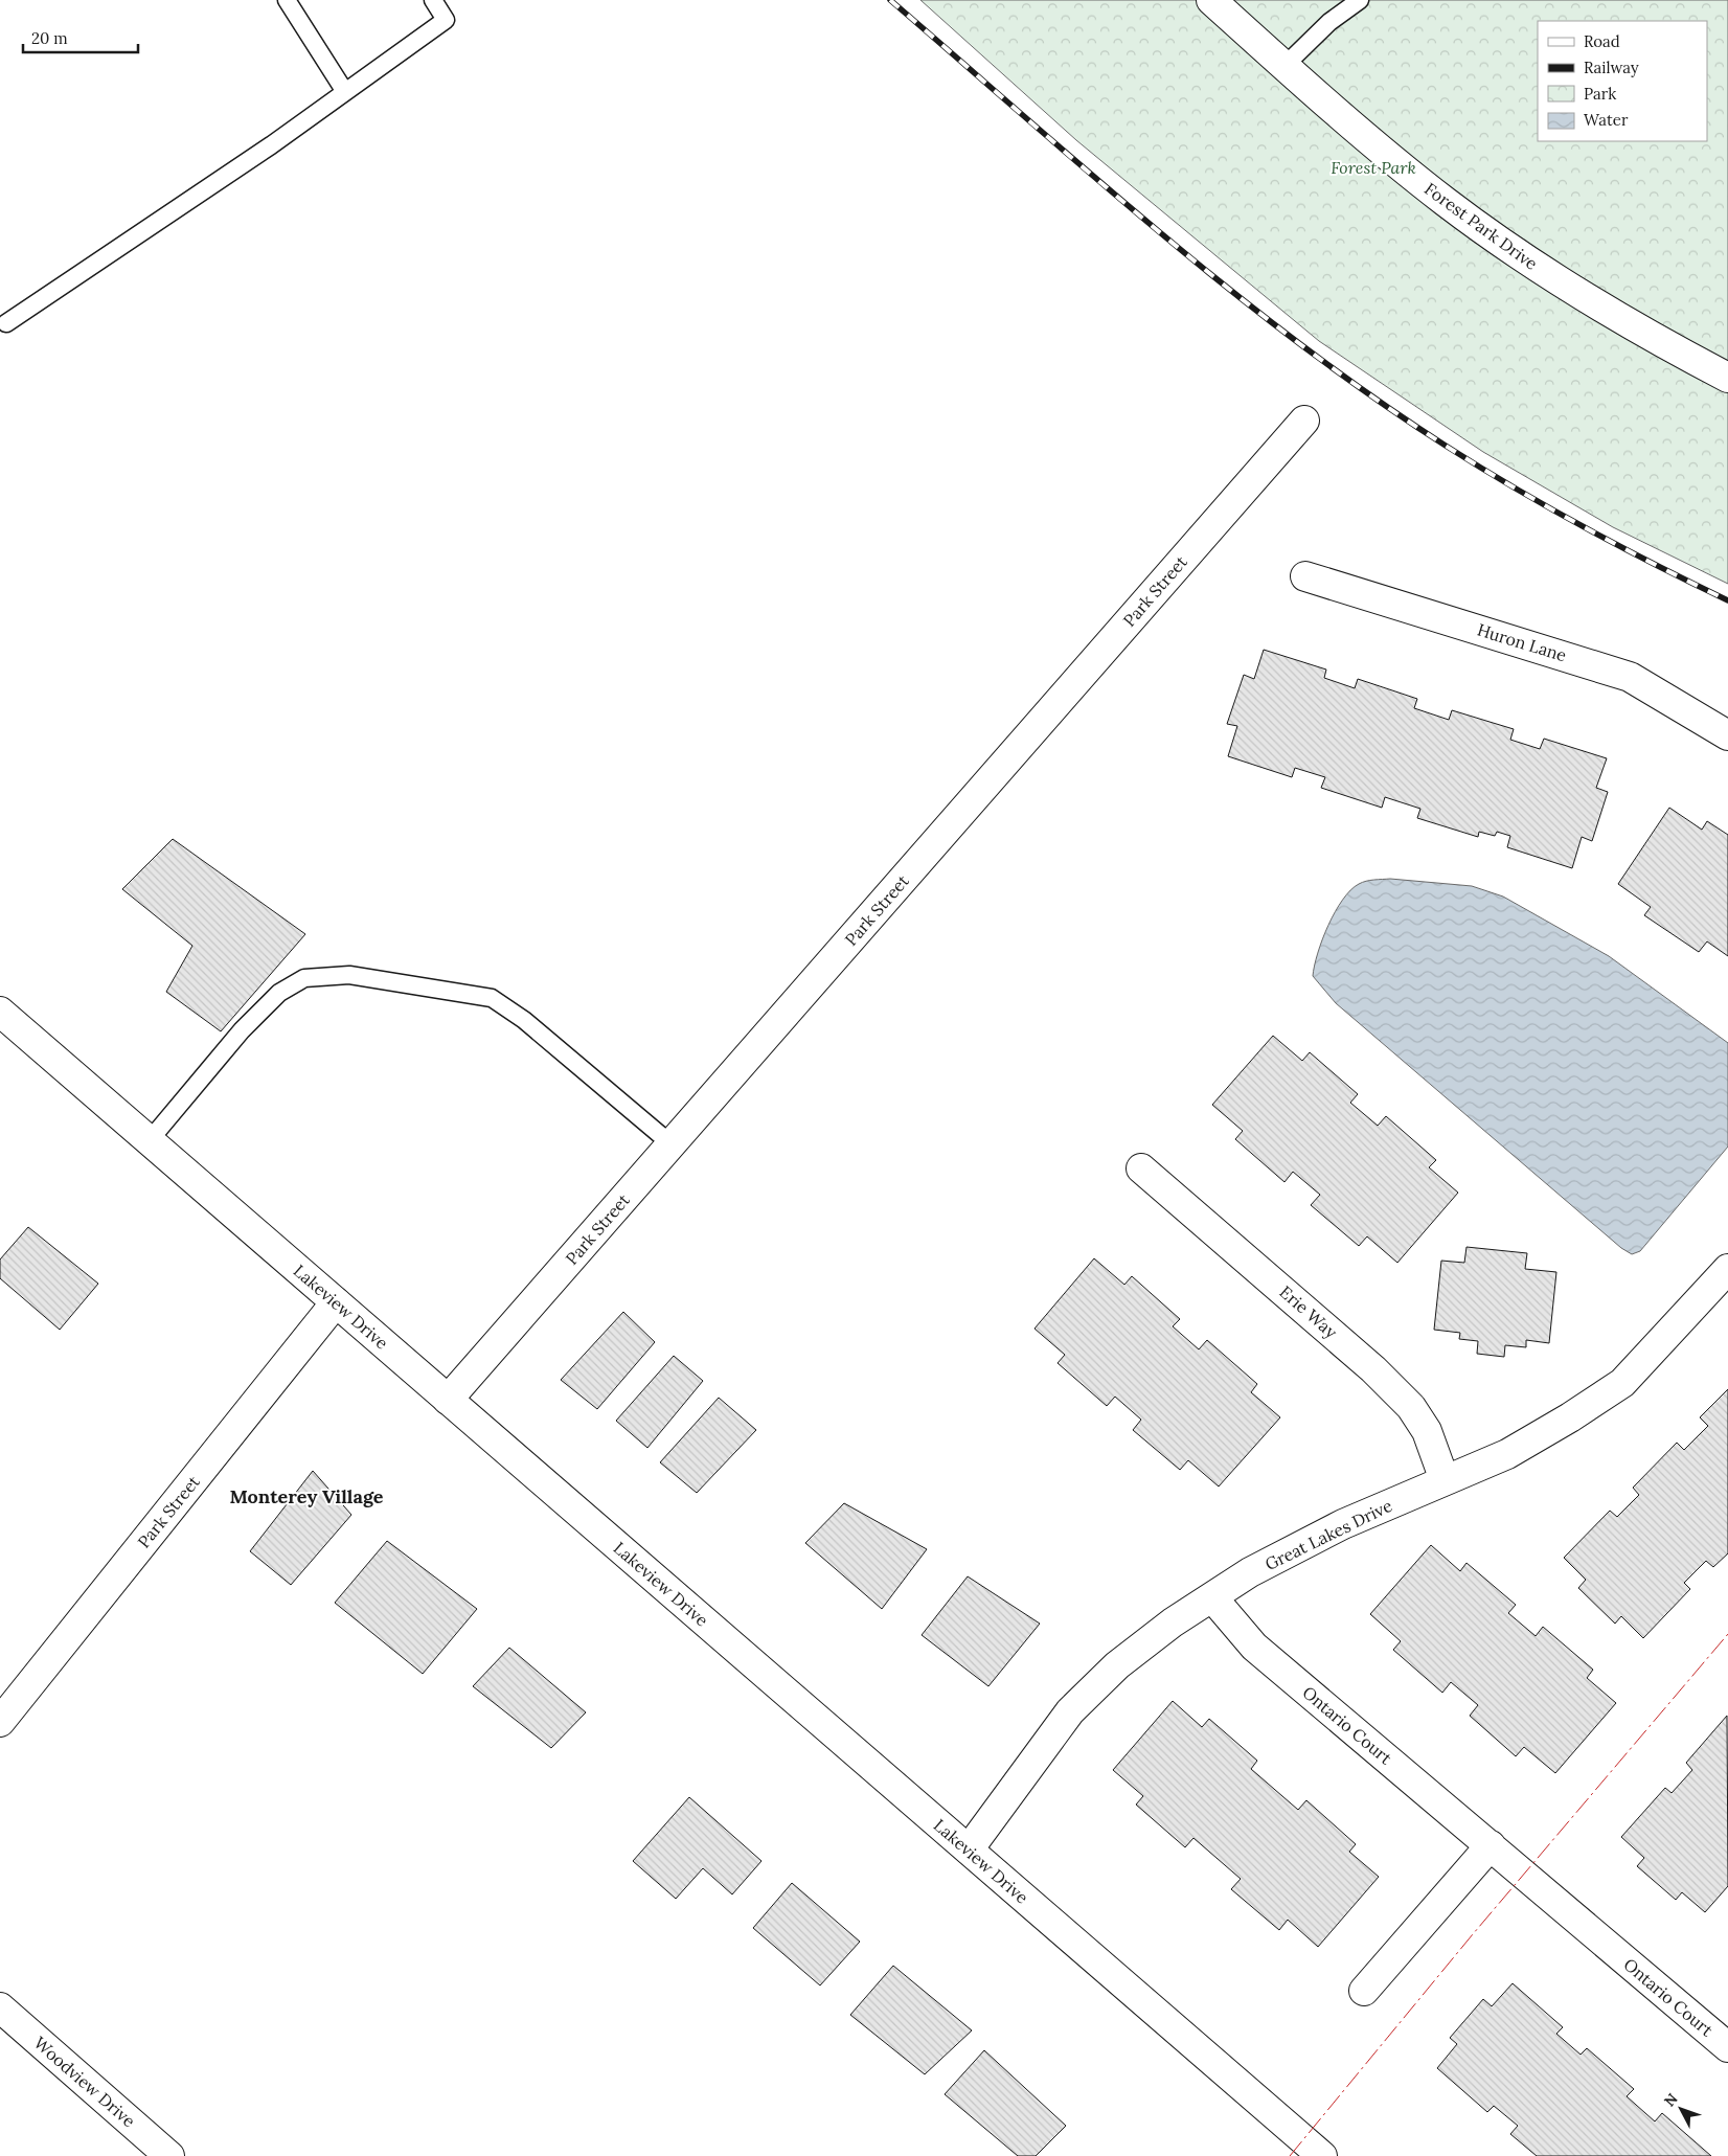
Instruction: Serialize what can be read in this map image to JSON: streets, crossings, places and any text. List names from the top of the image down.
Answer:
{
  "streets": {
    "street": [
      "Forest Park Drive",
      "Park Street",
      "Huron Lane",
      "Lakeview Drive",
      "Erie Way",
      "Great Lakes Drive",
      "Ontario Court",
      "Woodview Drive"
    ]
  },
  "crossings": [
    ["Park Street", "Lakeview Drive"],
    ["Lakeview Drive", "Great Lakes Drive"],
    ["Erie Way", "Great Lakes Drive"],
    ["Great Lakes Drive", "Ontario Court"]
  ],
  "districts": ["Monterey Village"],
  "parks": ["Forest Park"],
  "legend": [
    "Road",
    "Railway",
    "Park",
    "Water"
  ],
  "scale_bar": "20 m",
  "north": "top left"
}
